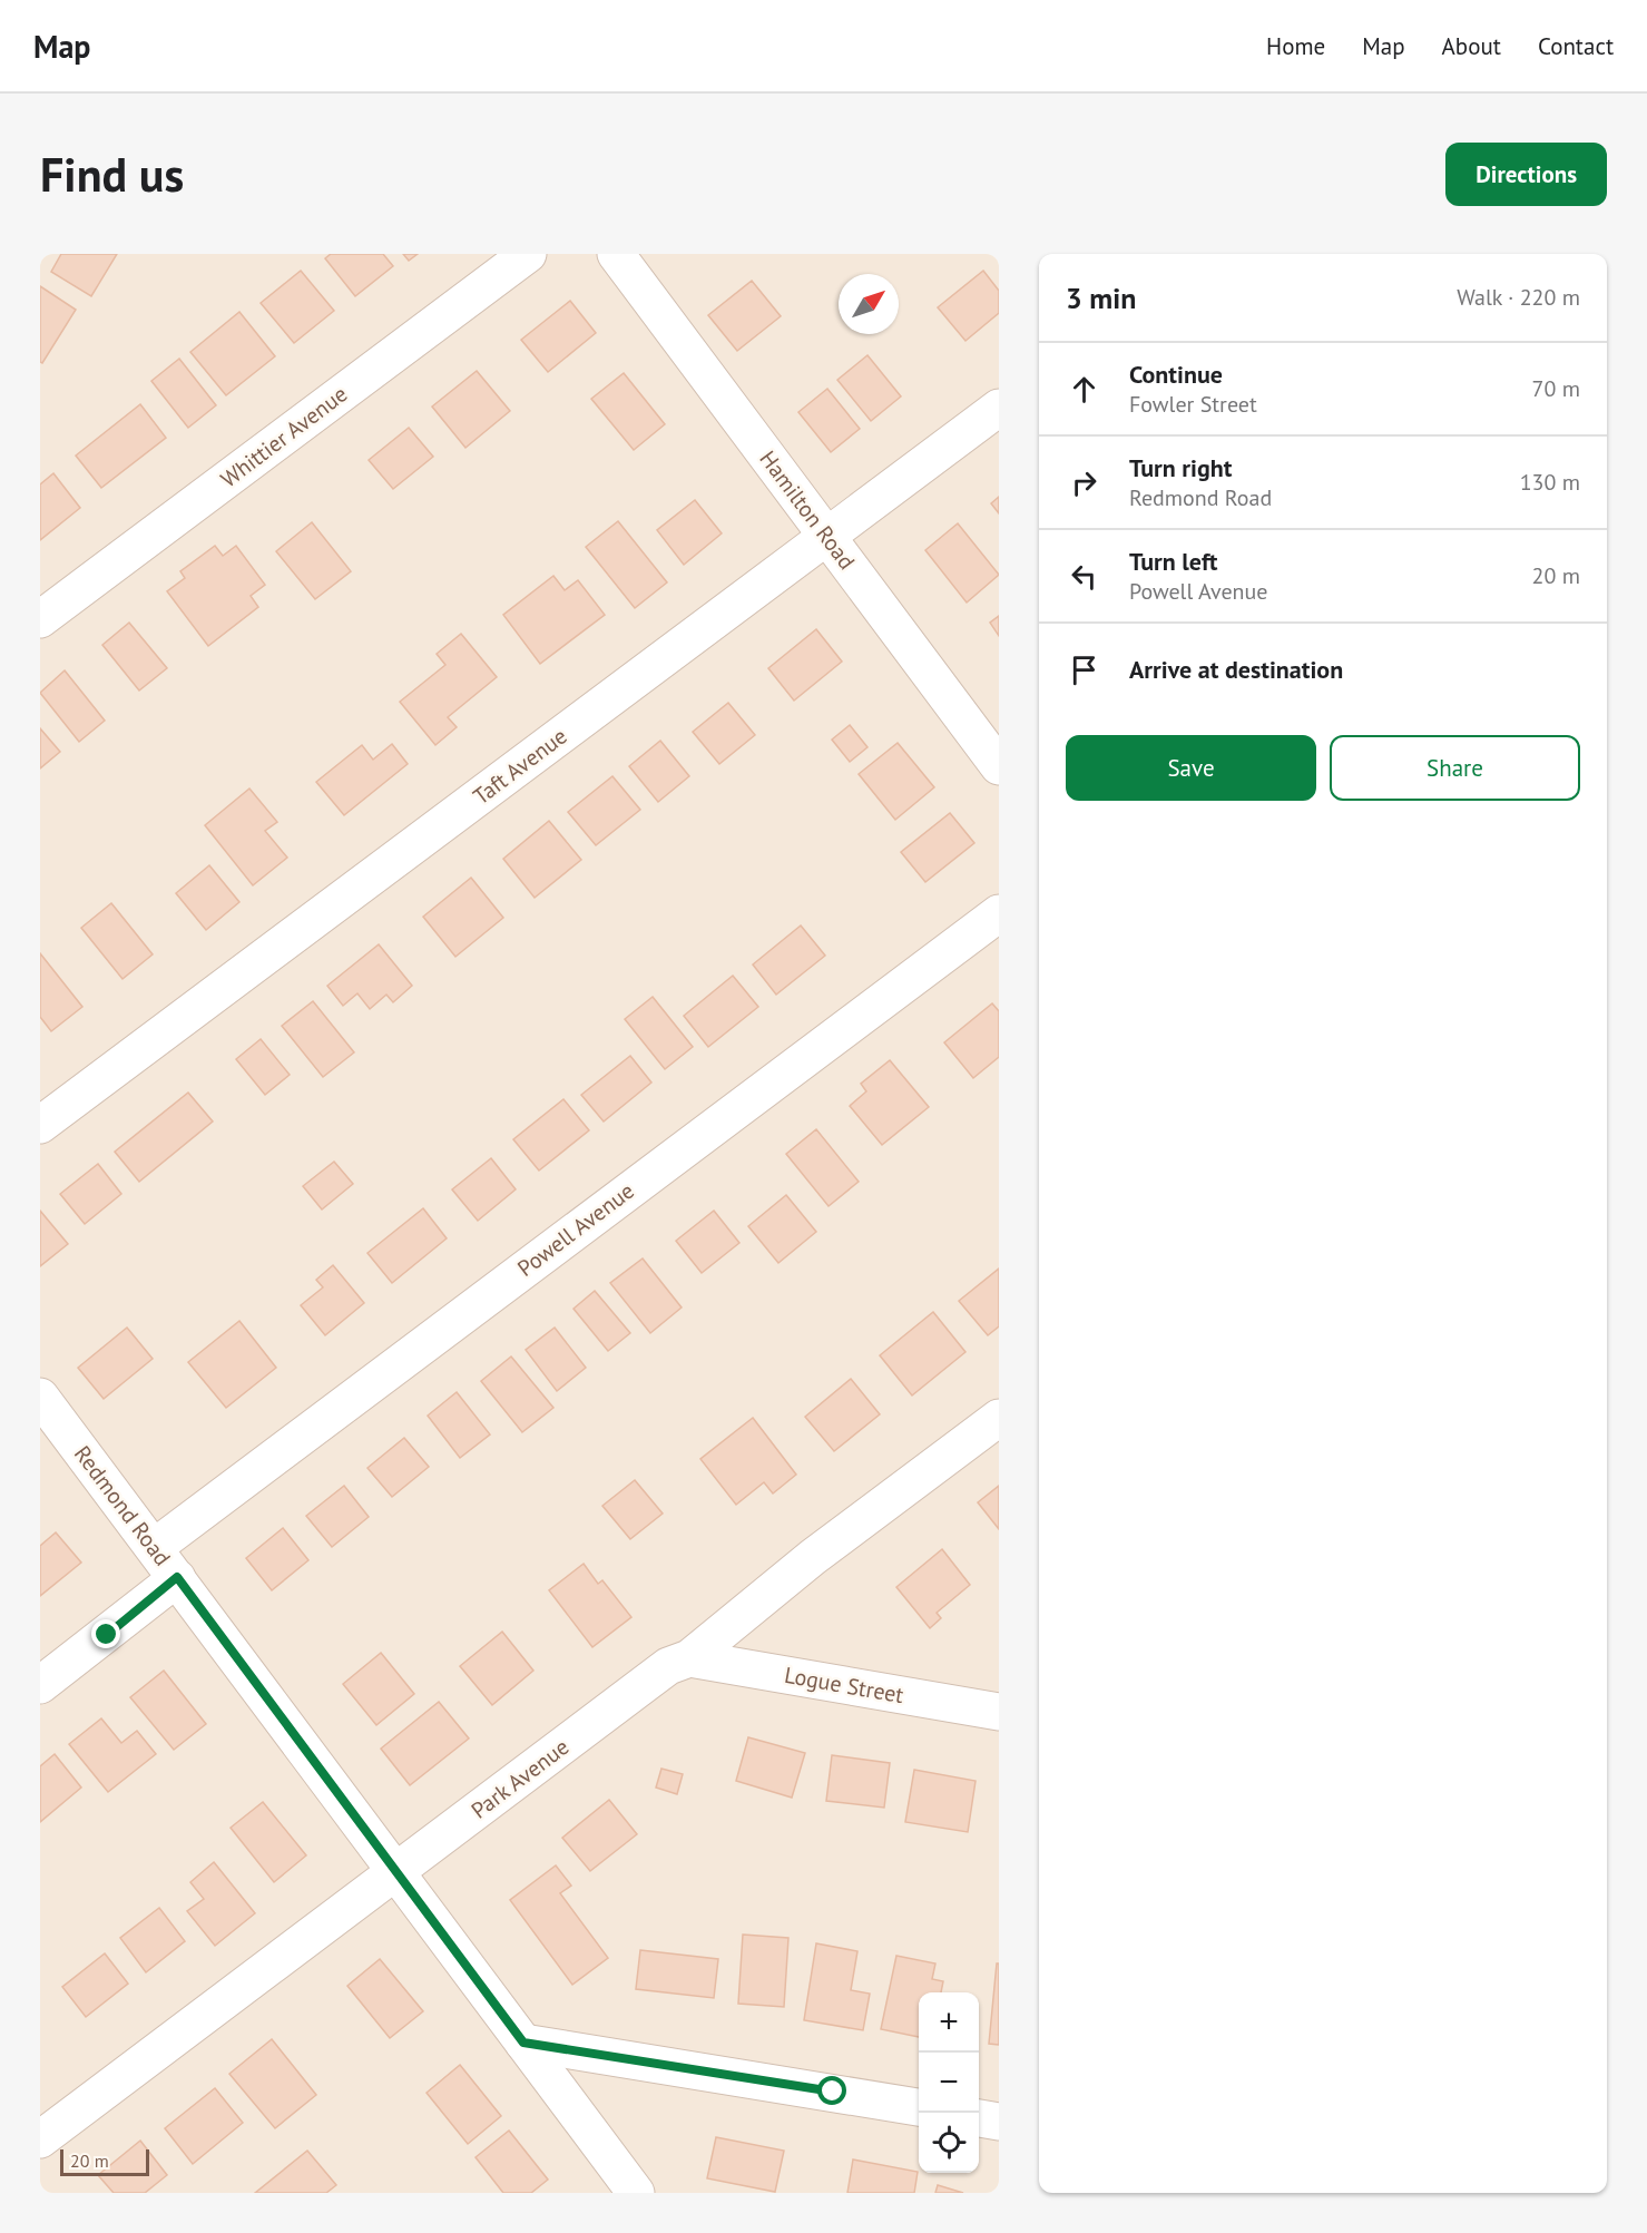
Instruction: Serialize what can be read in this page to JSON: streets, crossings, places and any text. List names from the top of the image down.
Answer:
{
  "streets": {
    "street": [
      "Whittier Avenue",
      "Hamilton Road",
      "Taft Avenue",
      "Powell Avenue",
      "Redmond Road",
      "Logue Street",
      "Park Avenue"
    ]
  },
  "crossings": [
    ["Hamilton Road", "Taft Avenue"],
    ["Powell Avenue", "Redmond Road"],
    ["Redmond Road", "Park Avenue"],
    ["Logue Street", "Park Avenue"]
  ],
  "scale_bar": "20 m",
  "north": "top right",
  "page": {
    "header": "Map",
    "nav": [
      "Home",
      "Map",
      "About",
      "Contact"
    ],
    "buttons": [
      "Directions",
      ["Save", "Share"]
    ],
    "title": "Find us",
    "heading": ["3 min", "Walk · 220 m"],
    "list": [
      ["Continue", "Fowler Street", "70 m"],
      ["Turn right", "Redmond Road", "130 m"],
      ["Turn left", "Powell Avenue", "20 m"],
      "Arrive at destination"
    ],
    "map_buttons": ["+", "−"],
    "scale": "20 m"
  }
}
